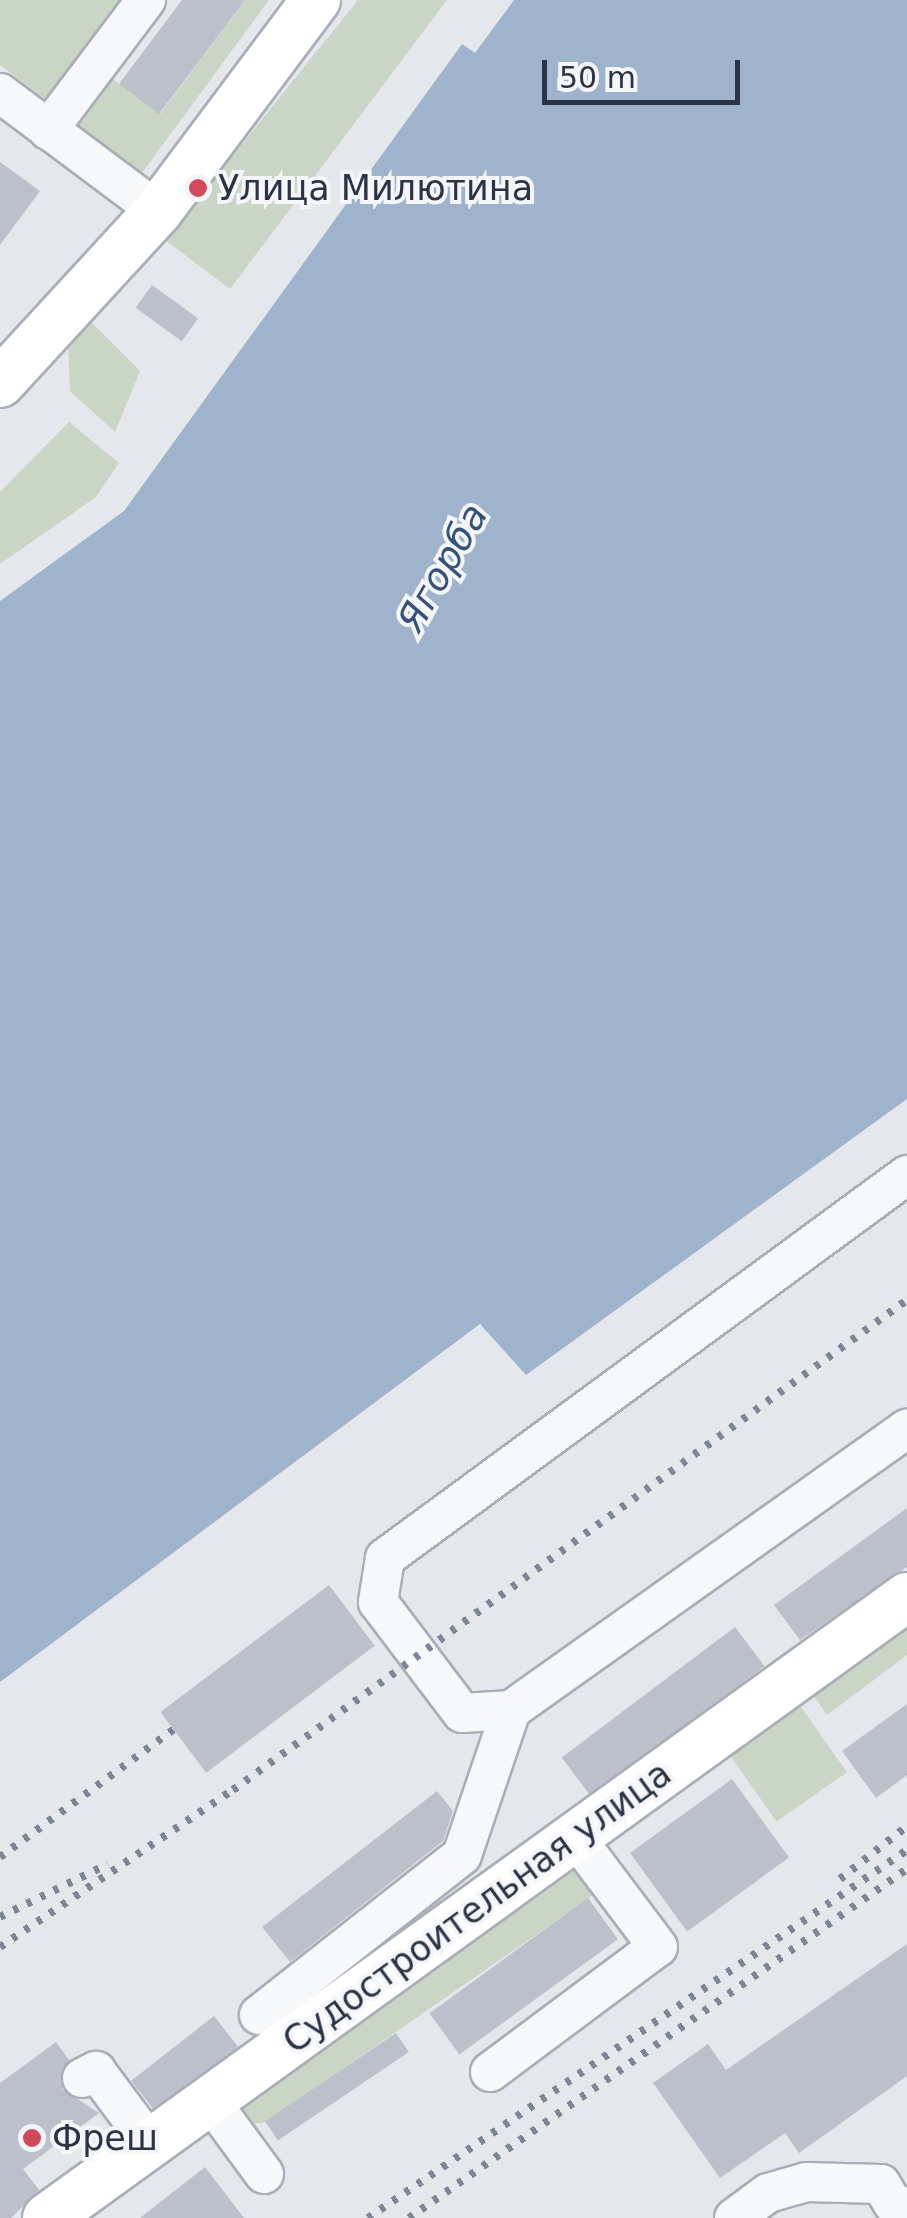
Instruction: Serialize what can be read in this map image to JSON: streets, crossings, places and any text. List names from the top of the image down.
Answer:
{
  "streets": {
    "main road": ["Судостроительная улица"]
  },
  "water": ["Ягорба"],
  "places": ["Улица Милютина", "Фреш"],
  "scale_bar": "50 m"
}
